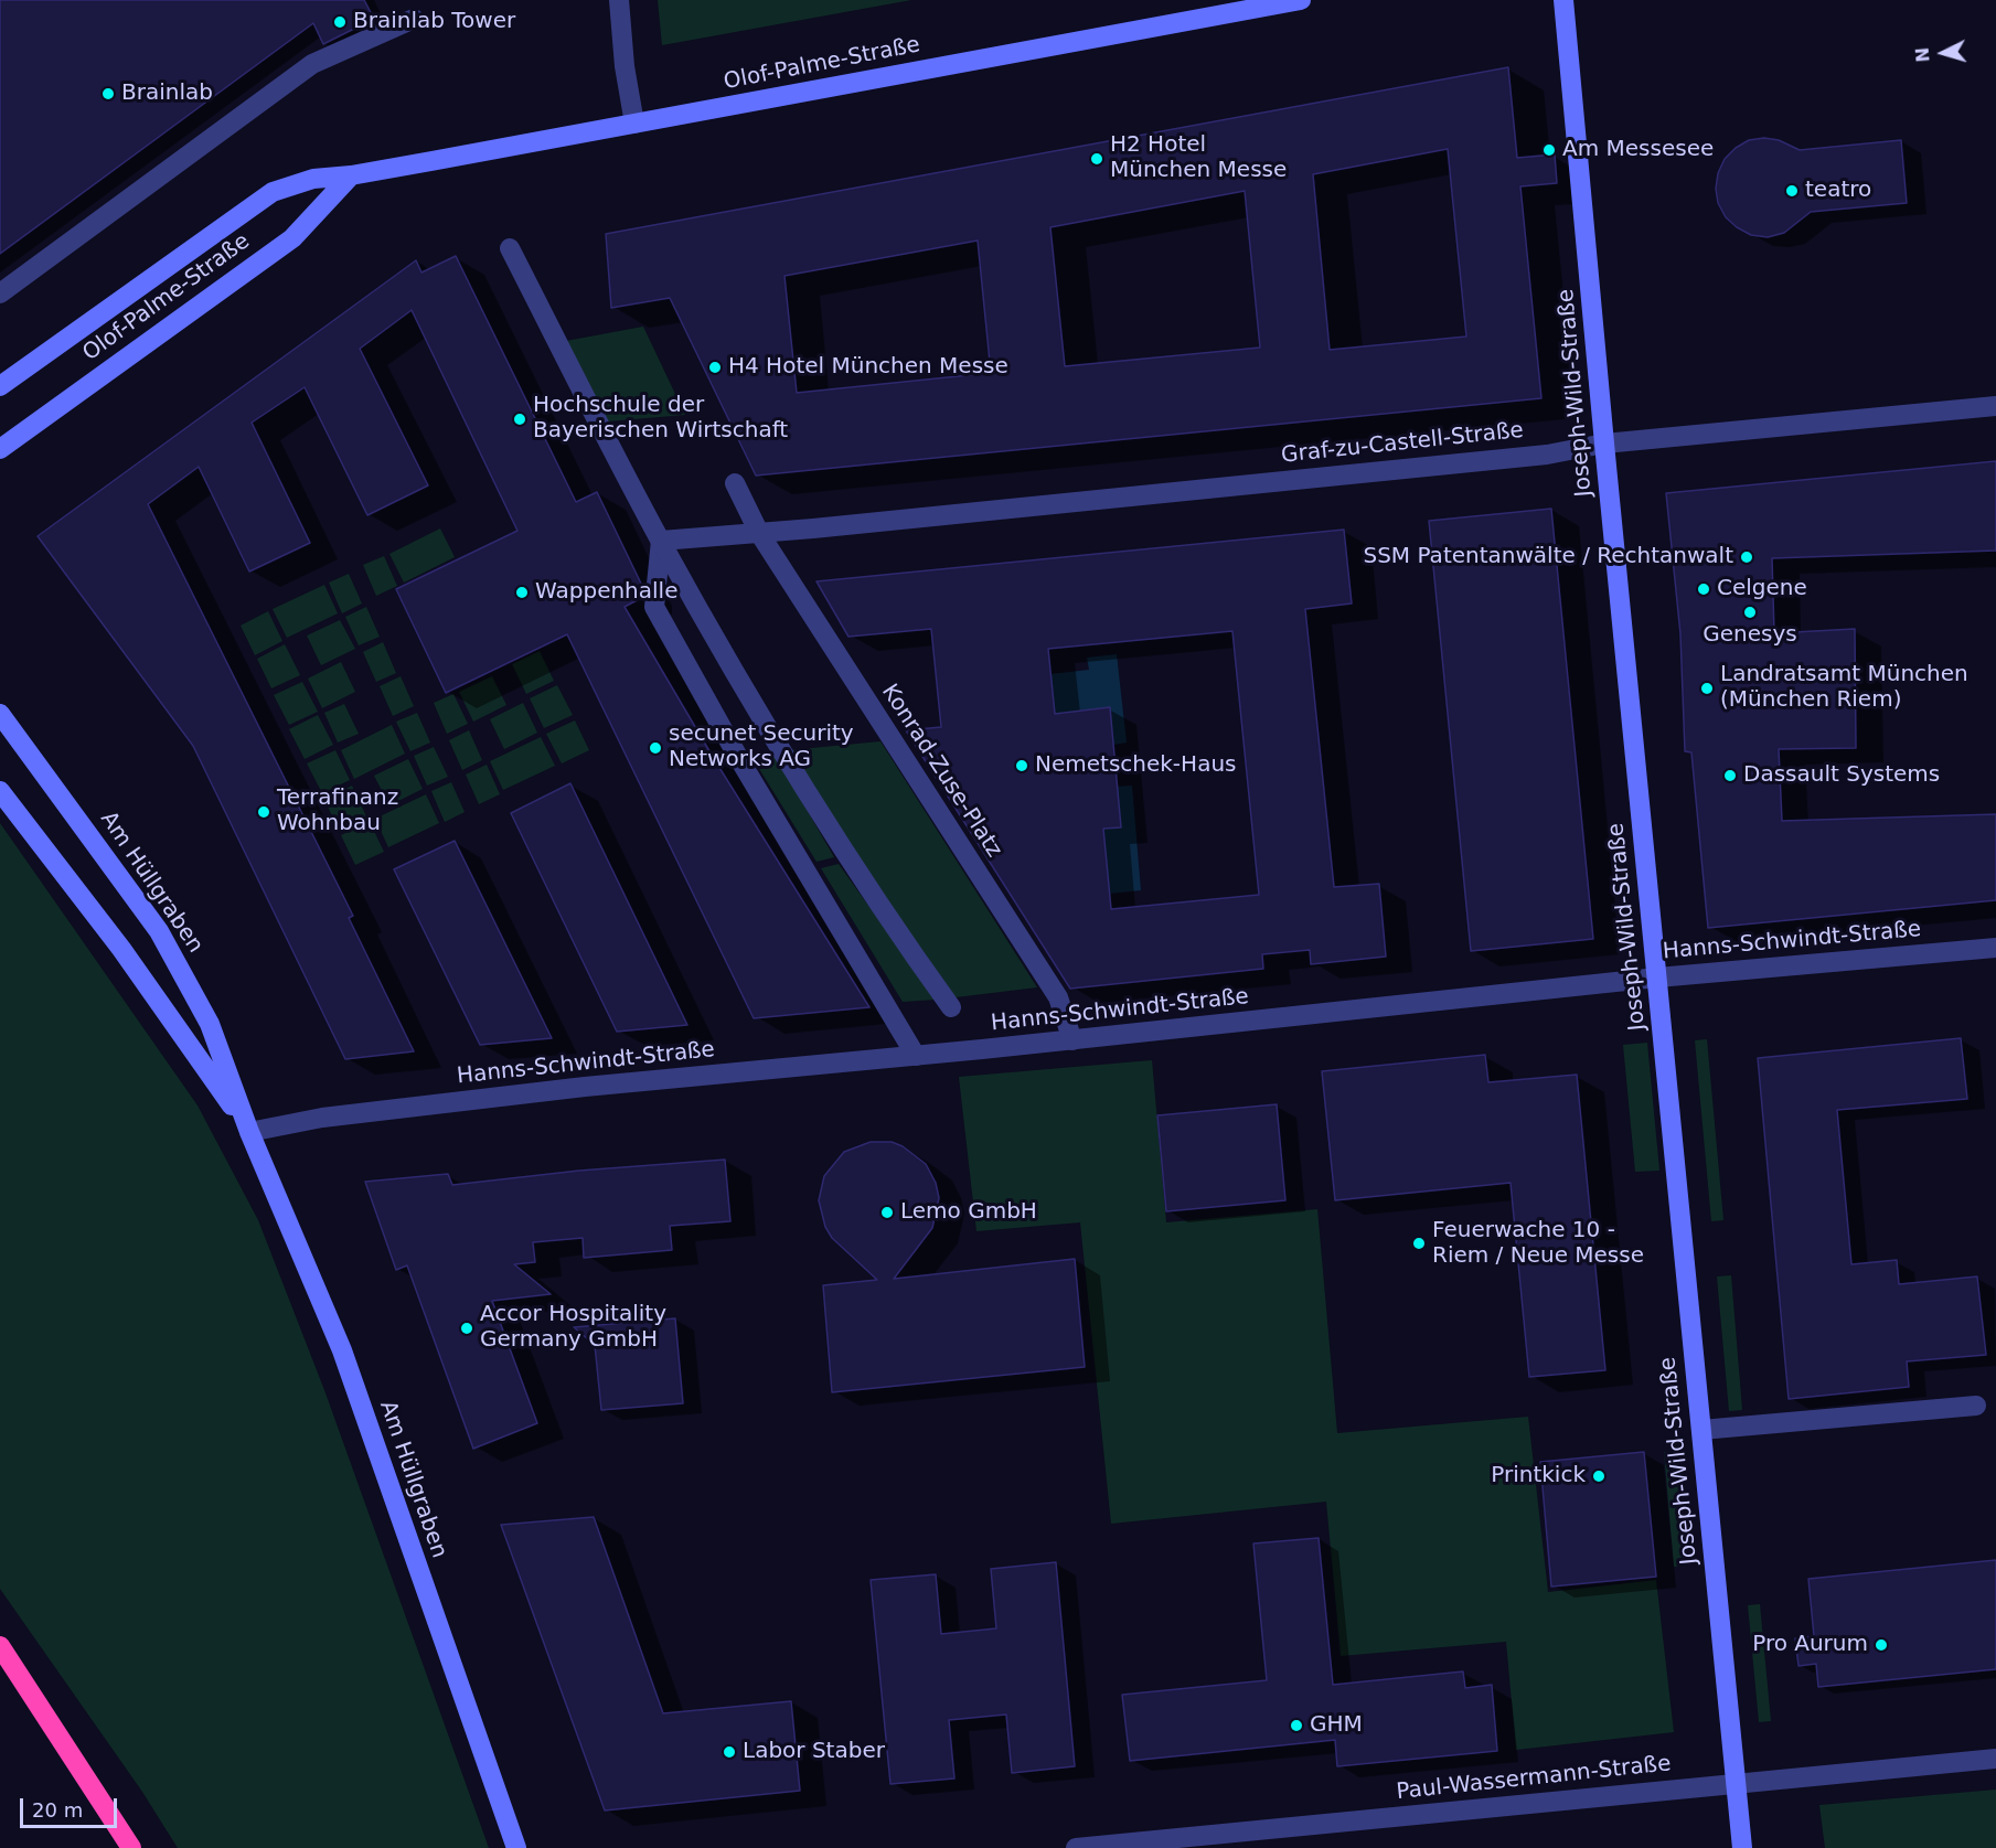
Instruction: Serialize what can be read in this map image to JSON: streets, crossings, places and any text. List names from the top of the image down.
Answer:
{
  "streets": {
    "main road": ["Olof-Palme-Straße", "Joseph-Wild-Straße", "Am Hüllgraben"],
    "street": [
      "Graf-zu-Castell-Straße",
      "Konrad-Zuse-Platz",
      "Hanns-Schwindt-Straße",
      "Paul-Wassermann-Straße"
    ]
  },
  "crossings": [
    ["Joseph-Wild-Straße", "Graf-zu-Castell-Straße"],
    ["Joseph-Wild-Straße", "Hanns-Schwindt-Straße"],
    ["Joseph-Wild-Straße", "Paul-Wassermann-Straße"],
    ["Graf-zu-Castell-Straße", "Konrad-Zuse-Platz"],
    ["Konrad-Zuse-Platz", "Hanns-Schwindt-Straße"],
    ["Am Hüllgraben", "Hanns-Schwindt-Straße"]
  ],
  "places": [
    "Brainlab Tower",
    "Brainlab",
    "Am Messesee",
    "H2 Hotel München Messe",
    "teatro",
    "H4 Hotel München Messe",
    "Hochschule der Bayerischen Wirtschaft",
    "SSM Patentanwälte / Rechtanwalt",
    "Celgene",
    "Wappenhalle",
    "Genesys",
    "Landratsamt München (München Riem)",
    "secunet Security Networks AG",
    "Nemetschek-Haus",
    "Dassault Systems",
    "Terrafinanz Wohnbau",
    "Lemo GmbH",
    "Feuerwache 10 - Riem / Neue Messe",
    "Accor Hospitality Germany GmbH",
    "Printkick",
    "Pro Aurum",
    "GHM",
    "Labor Staber"
  ],
  "scale_bar": "20 m",
  "north": "left"
}
